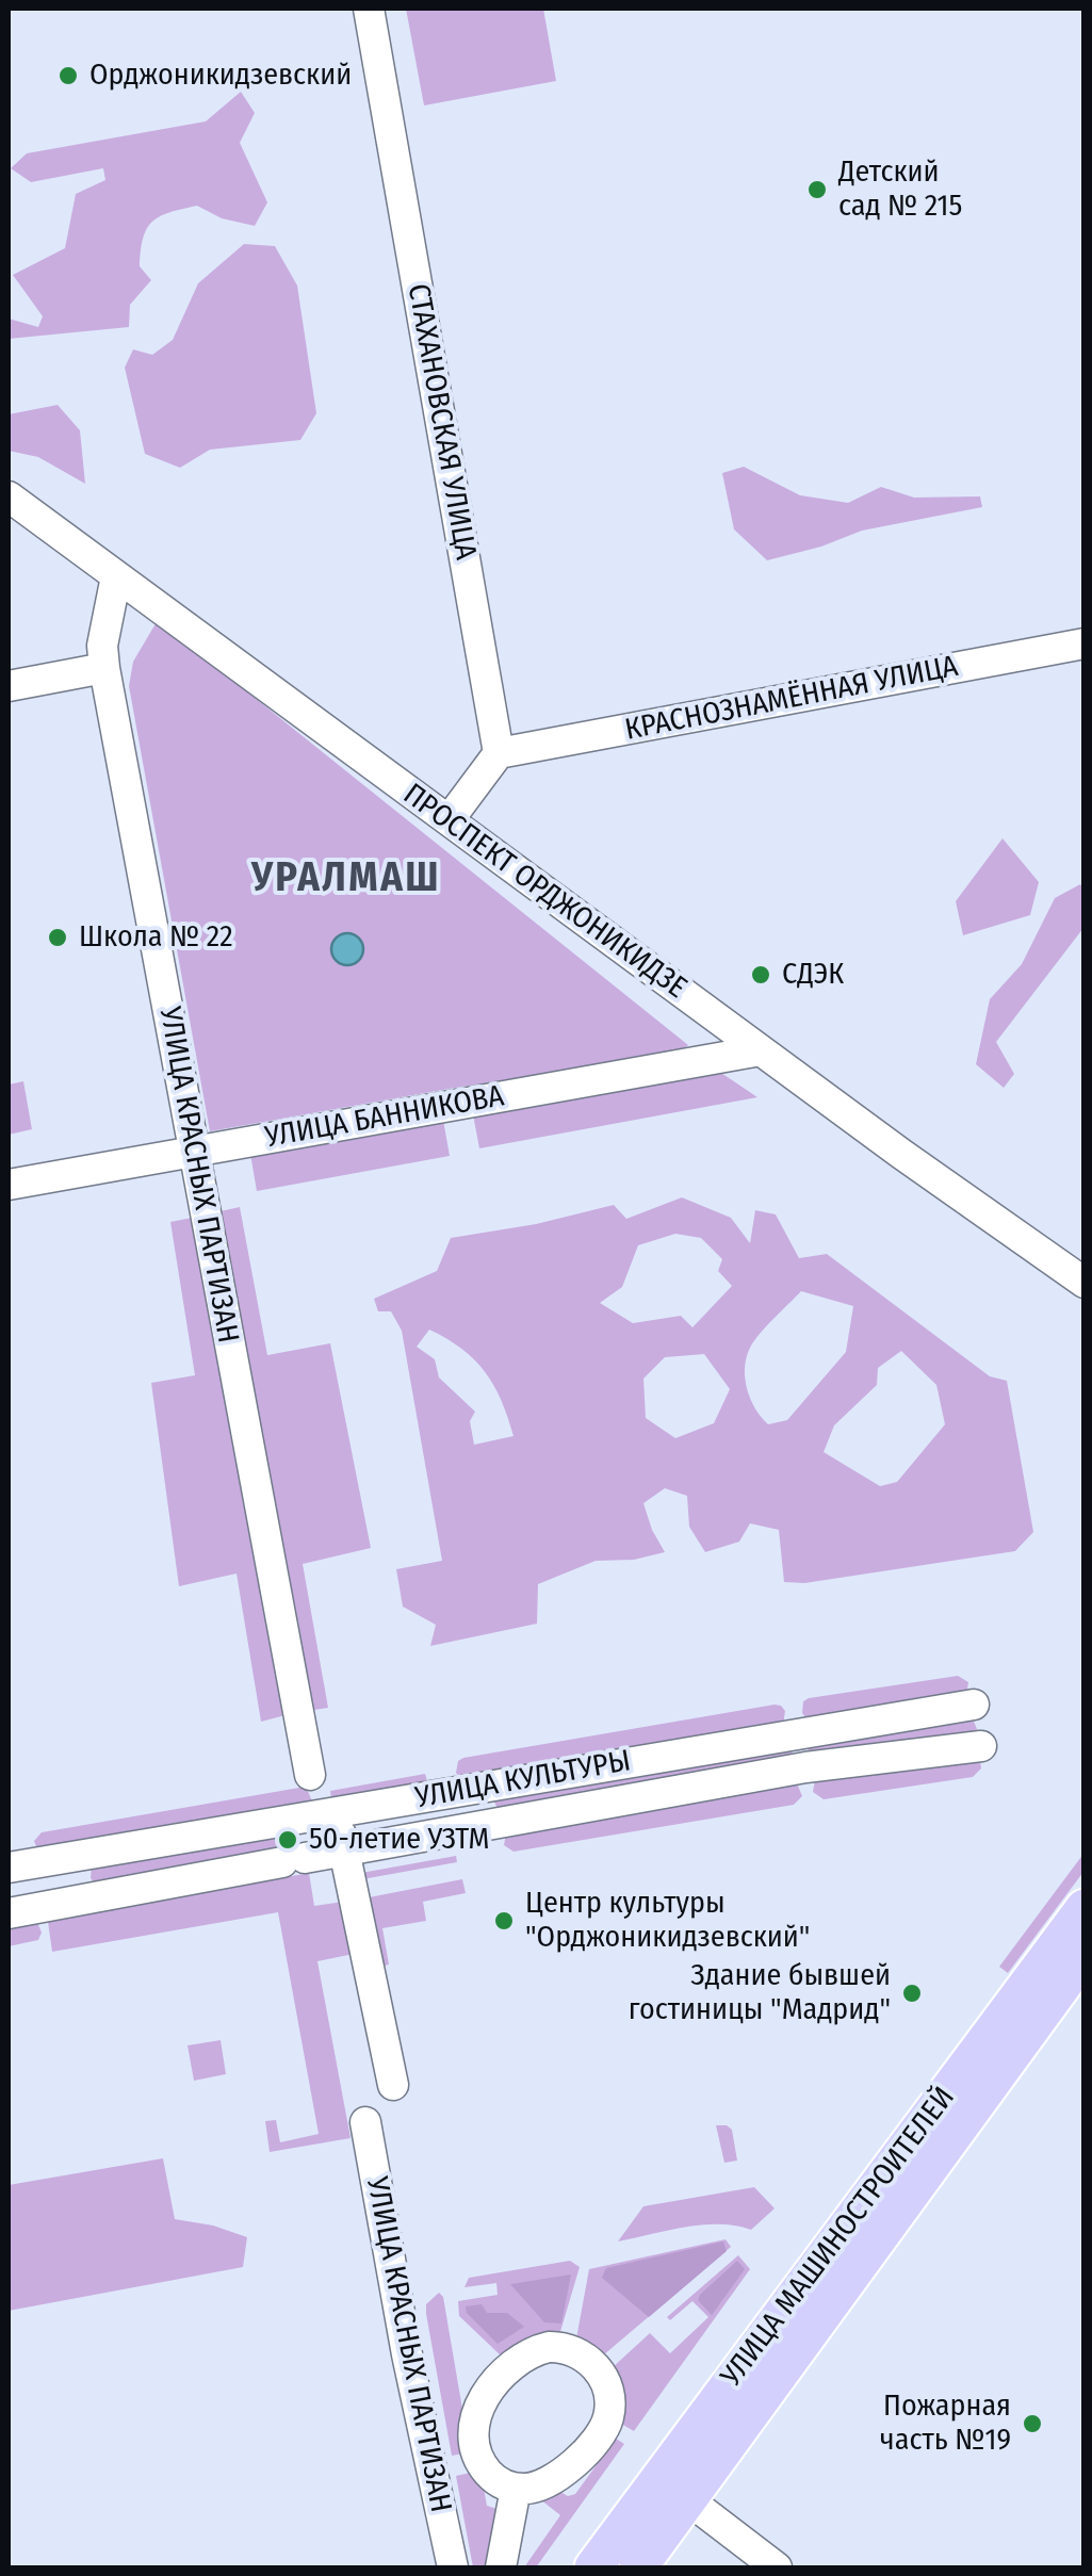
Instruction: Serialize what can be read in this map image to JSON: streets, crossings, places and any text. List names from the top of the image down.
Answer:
{
  "streets": {
    "main road": ["УЛИЦА МАШИНОСТРОИТЕЛЕЙ"],
    "street": [
      "СТАХАНОВСКАЯ УЛИЦА",
      "КРАСНОЗНАМЁННАЯ УЛИЦА",
      "ПРОСПЕКТ ОРДЖОНИКИДЗЕ",
      "УЛИЦА БАННИКОВА",
      "УЛИЦА КРАСНЫХ ПАРТИЗАН",
      "УЛИЦА КУЛЬТУРЫ"
    ]
  },
  "crossings": [
    ["СТАХАНОВСКАЯ УЛИЦА", "КРАСНОЗНАМЁННАЯ УЛИЦА"],
    ["ПРОСПЕКТ ОРДЖОНИКИДЗЕ", "УЛИЦА БАННИКОВА"],
    ["ПРОСПЕКТ ОРДЖОНИКИДЗЕ", "УЛИЦА КРАСНЫХ ПАРТИЗАН"],
    ["УЛИЦА БАННИКОВА", "УЛИЦА КРАСНЫХ ПАРТИЗАН"]
  ],
  "districts": ["УРАЛМАШ"],
  "places": [
    "Орджоникидзевский",
    "Детский сад № 215",
    "Школа № 22",
    "СДЭК",
    "50-летие УЗТМ",
    "Центр культуры \"Орджоникидзевский\"",
    "Здание бывшей гостиницы \"Мадрид\"",
    "Пожарная часть №19"
  ]
}
